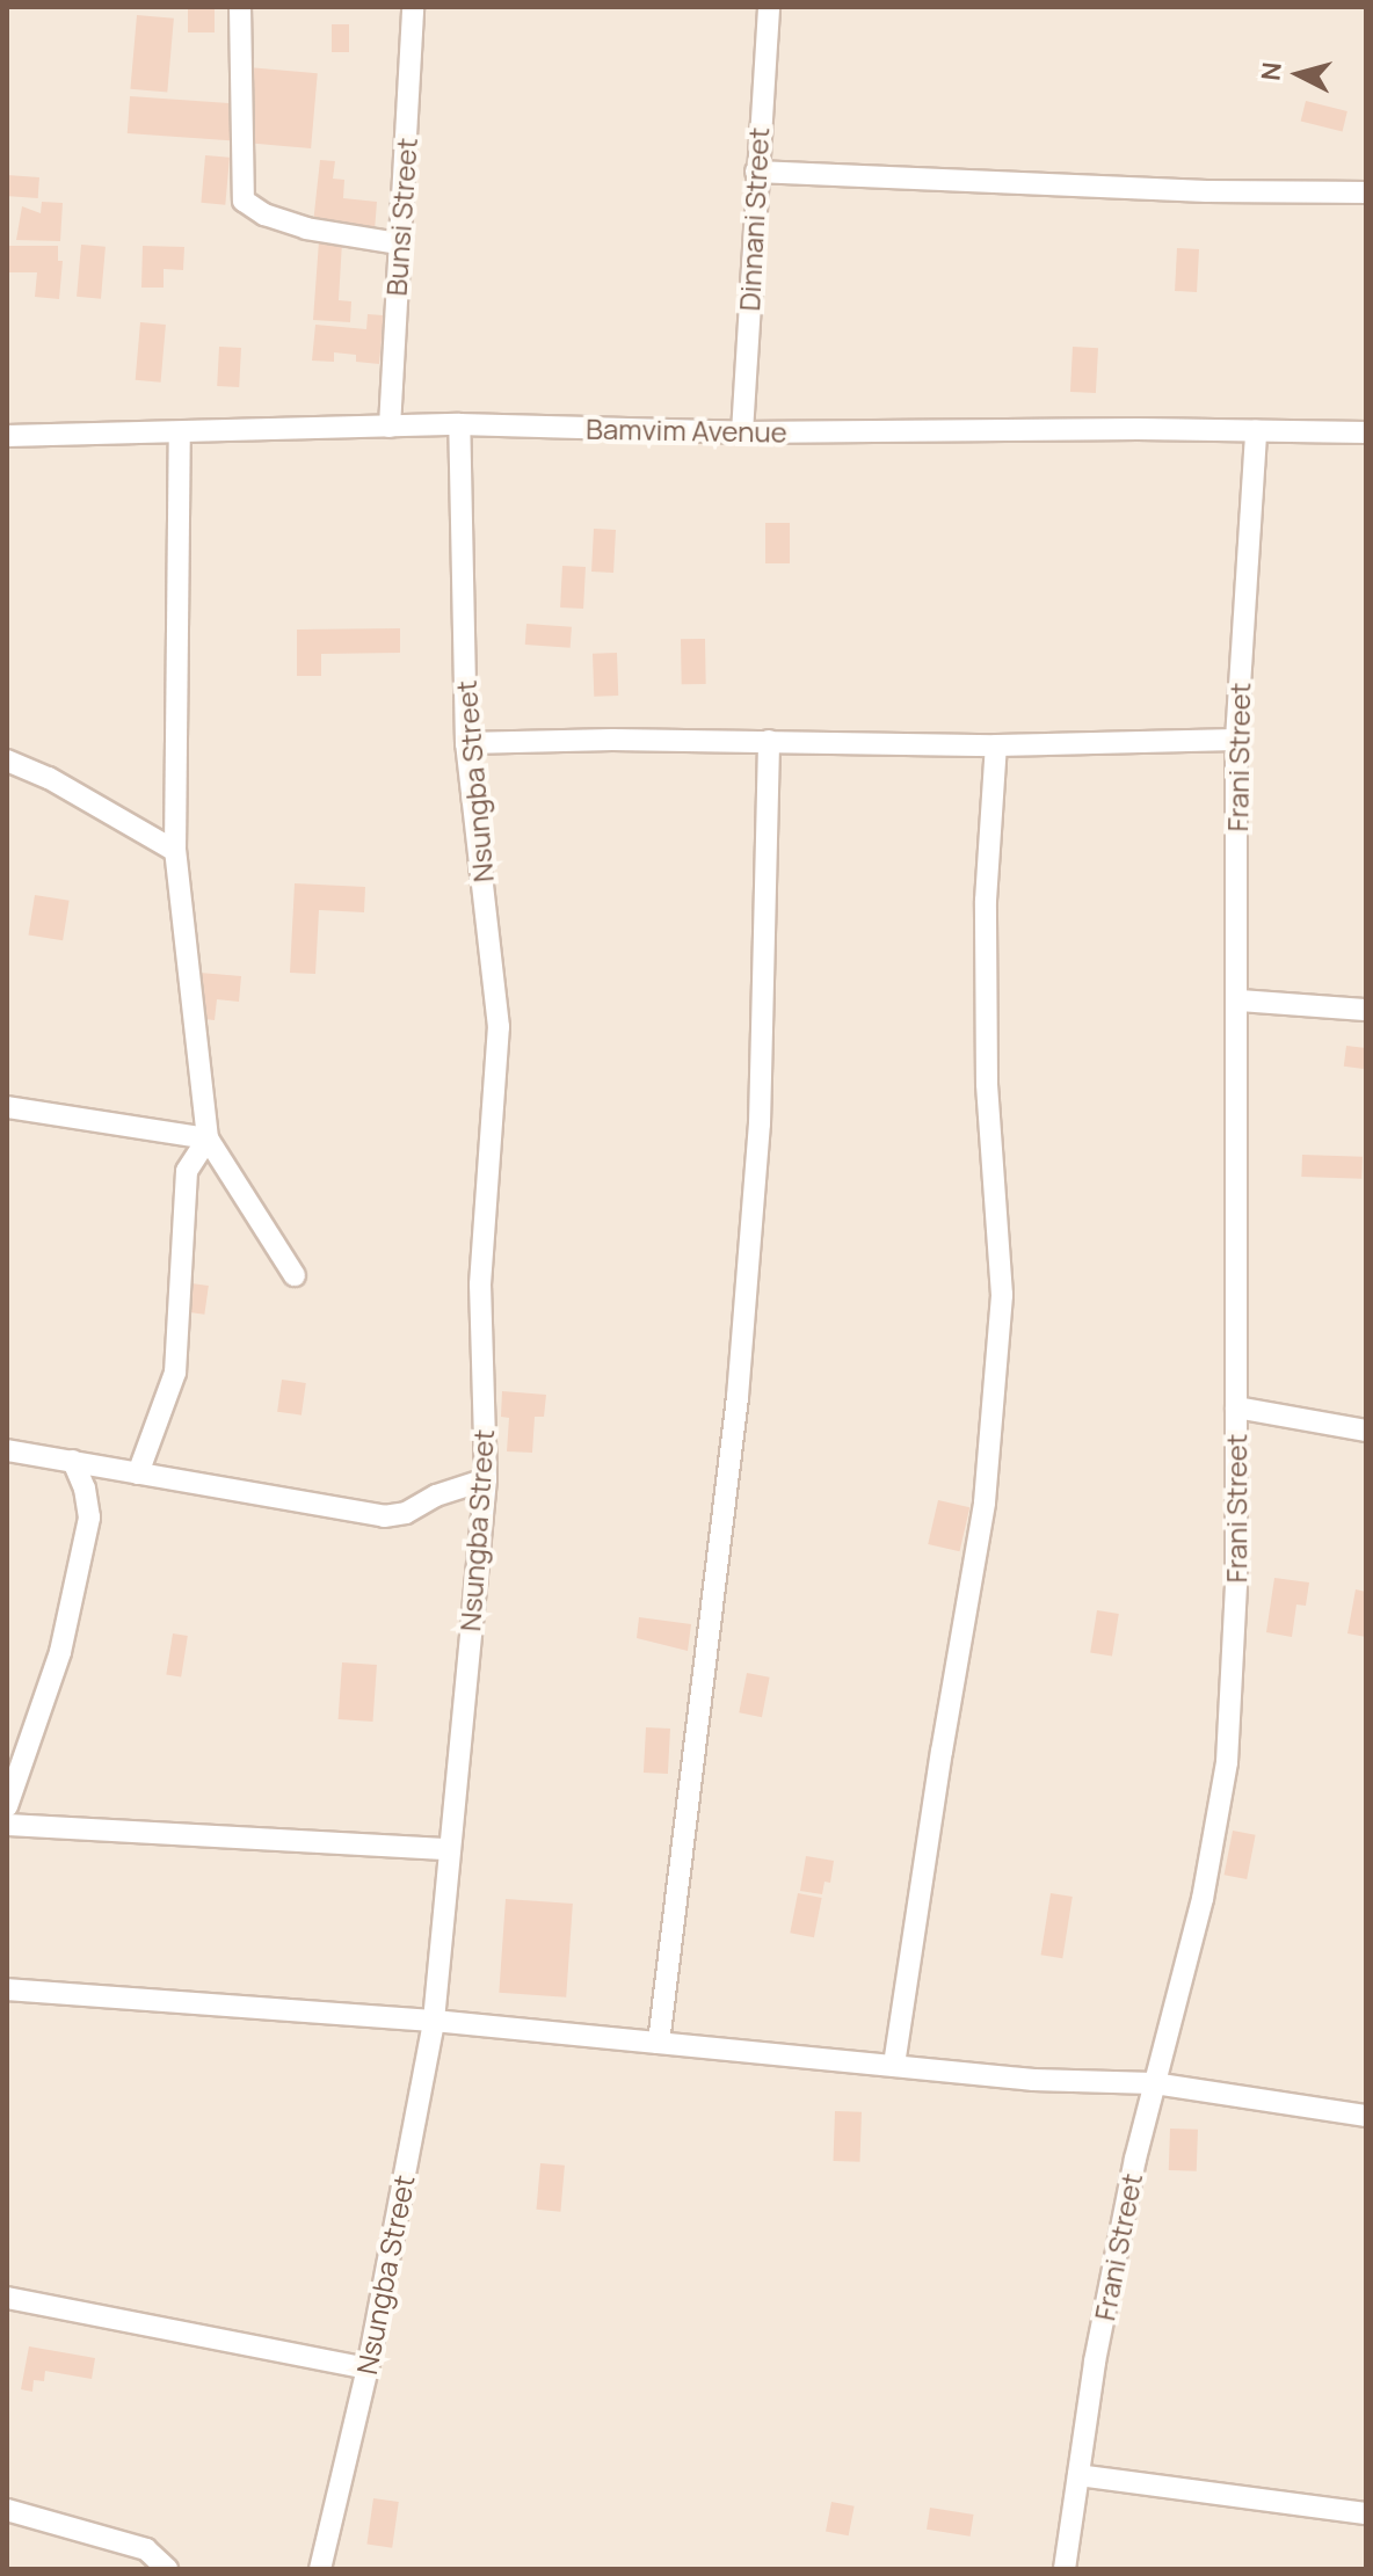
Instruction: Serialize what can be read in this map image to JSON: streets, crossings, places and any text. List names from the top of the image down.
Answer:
{
  "streets": {
    "street": [
      "Bunsi Street",
      "Dinnani Street",
      "Bamvim Avenue",
      "Frani Street",
      "Nsungba Street"
    ]
  },
  "crossings": [
    ["Bunsi Street", "Bamvim Avenue"],
    ["Dinnani Street", "Bamvim Avenue"],
    ["Bamvim Avenue", "Frani Street"],
    ["Bamvim Avenue", "Nsungba Street"]
  ],
  "north": "left"
}
